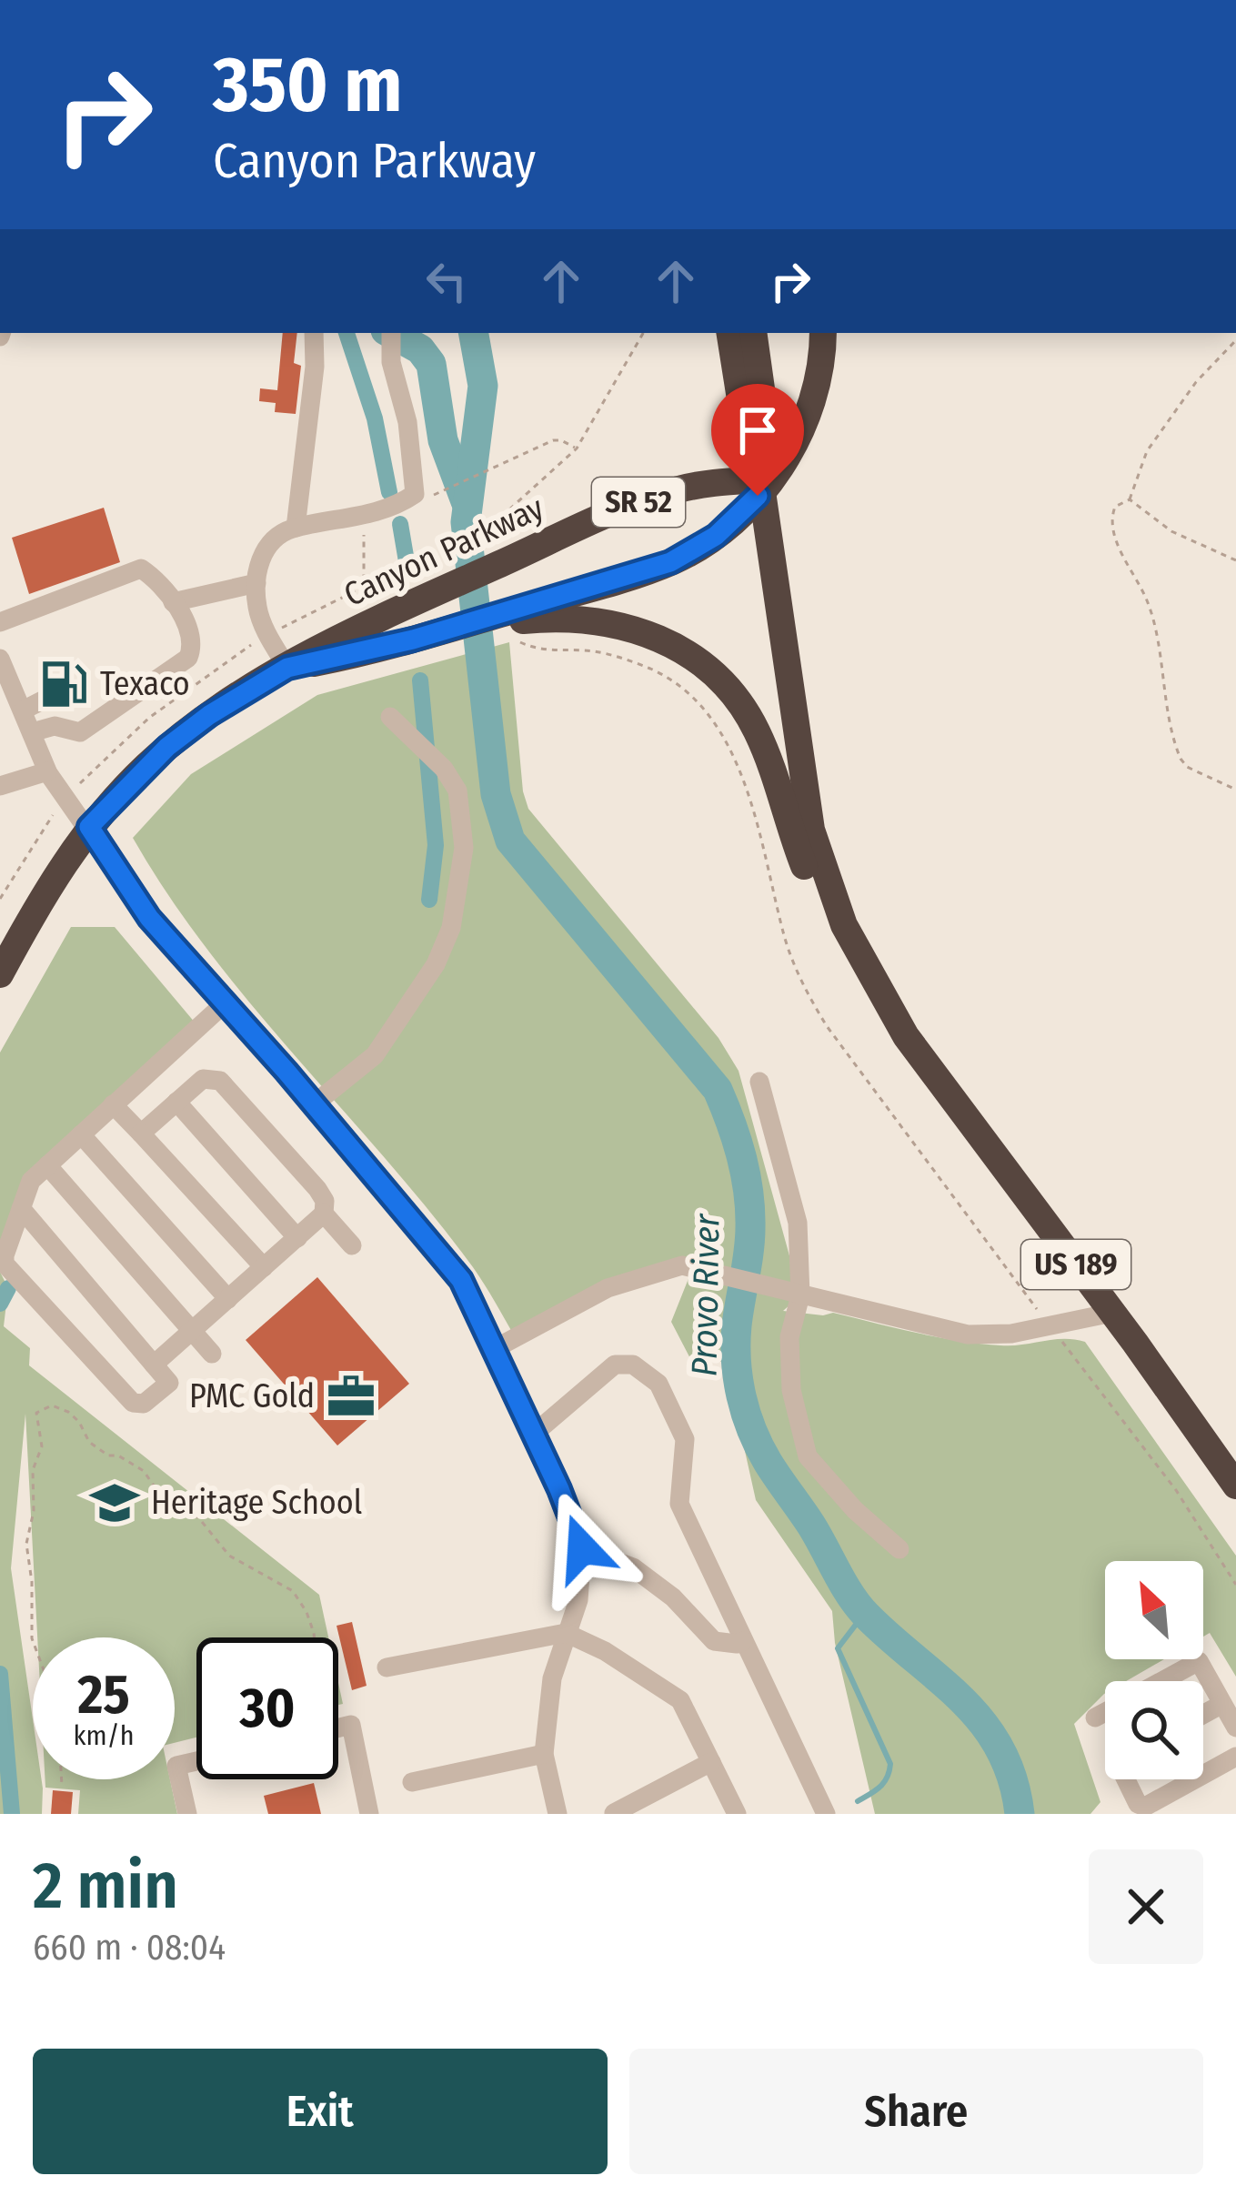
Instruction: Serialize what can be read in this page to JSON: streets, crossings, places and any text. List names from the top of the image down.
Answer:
{
  "streets": {
    "highway": ["SR 52", "Canyon Parkway", "US 189"]
  },
  "crossings": [
    ["Canyon Parkway", "US 189"]
  ],
  "water": ["Provo River"],
  "places": {
    "fuel station": ["Texaco"],
    "office": ["PMC Gold"],
    "school or university": ["Heritage School"]
  },
  "north": "top left",
  "page": {
    "turn": ["350 m", "Canyon Parkway"],
    "speed": "25 km/h",
    "limit": "30",
    "heading": ["2 min", "660 m · 08:04"],
    "buttons": ["Exit", "Share"]
  }
}
